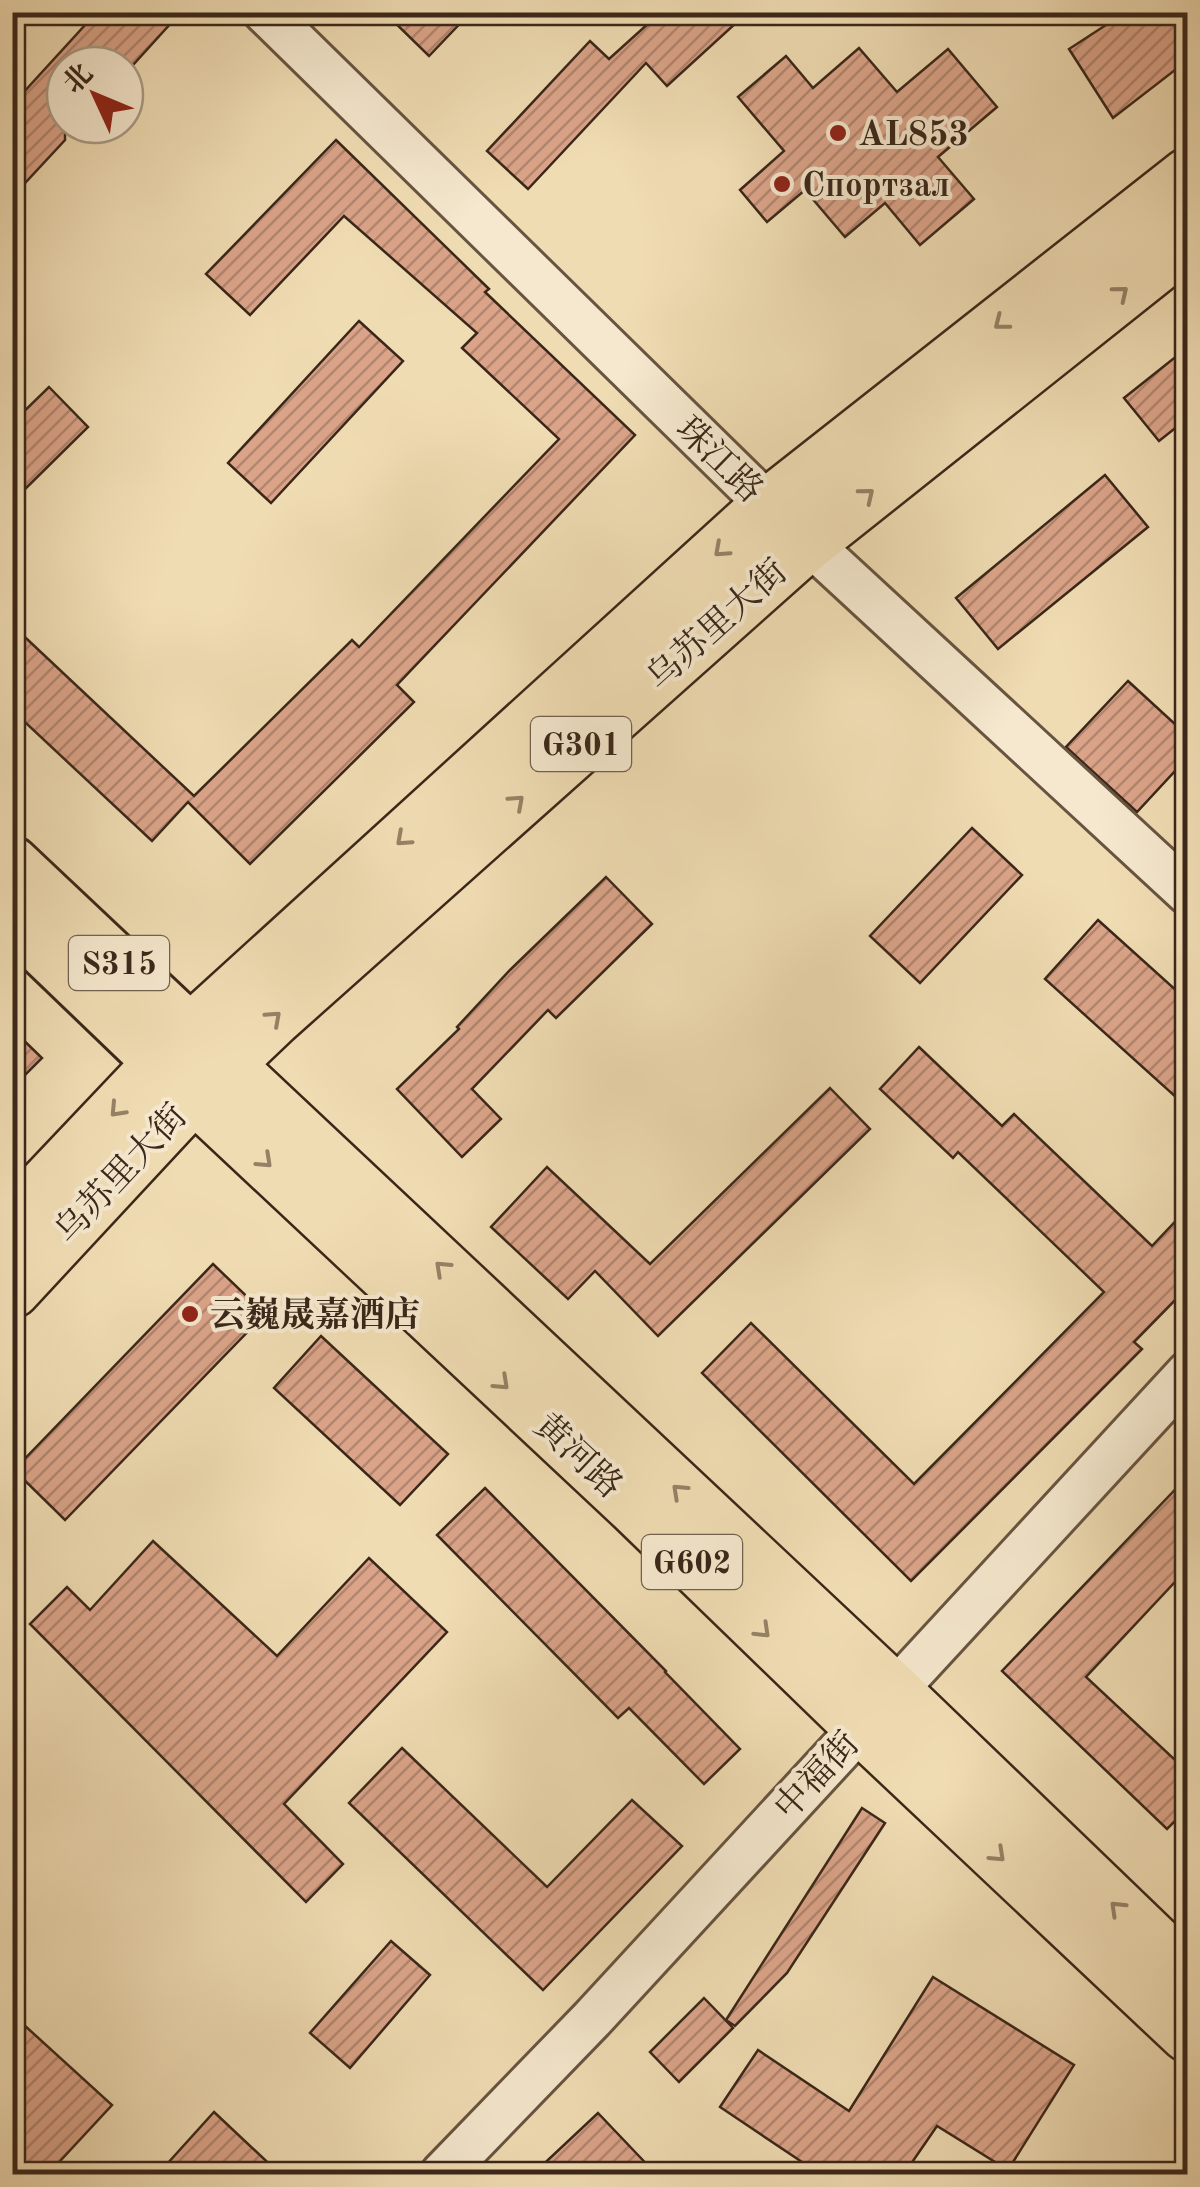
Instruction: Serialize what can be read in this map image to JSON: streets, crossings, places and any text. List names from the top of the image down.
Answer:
{
  "streets": {
    "highway": [
      "乌苏里大街",
      "G301",
      "黄河路",
      "G602"
    ],
    "main road": ["S315"],
    "street": ["珠江路", "中福街"]
  },
  "crossings": [
    ["珠江路", "乌苏里大街"],
    ["乌苏里大街", "黄河路"],
    ["黄河路", "中福街"]
  ],
  "places": ["AL853", "Спортзал", "云巍晟嘉酒店"],
  "north": "top left"
}
